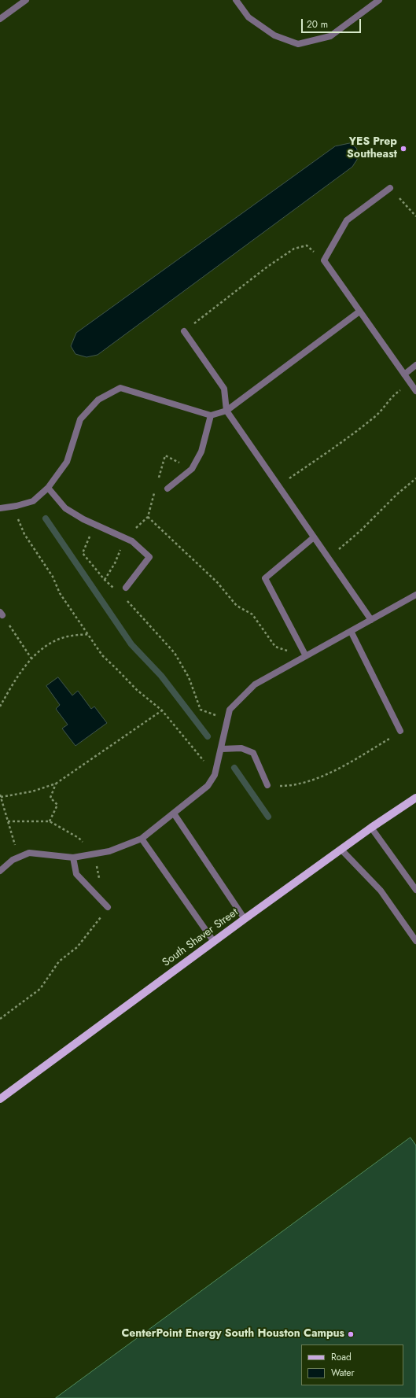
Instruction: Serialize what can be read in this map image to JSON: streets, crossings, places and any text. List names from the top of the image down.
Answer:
{
  "streets": {
    "main road": ["South Shaver Street"]
  },
  "places": ["YES Prep Southeast", "CenterPoint Energy South Houston Campus"],
  "legend": ["Road", "Water"],
  "scale_bar": "20 m"
}
